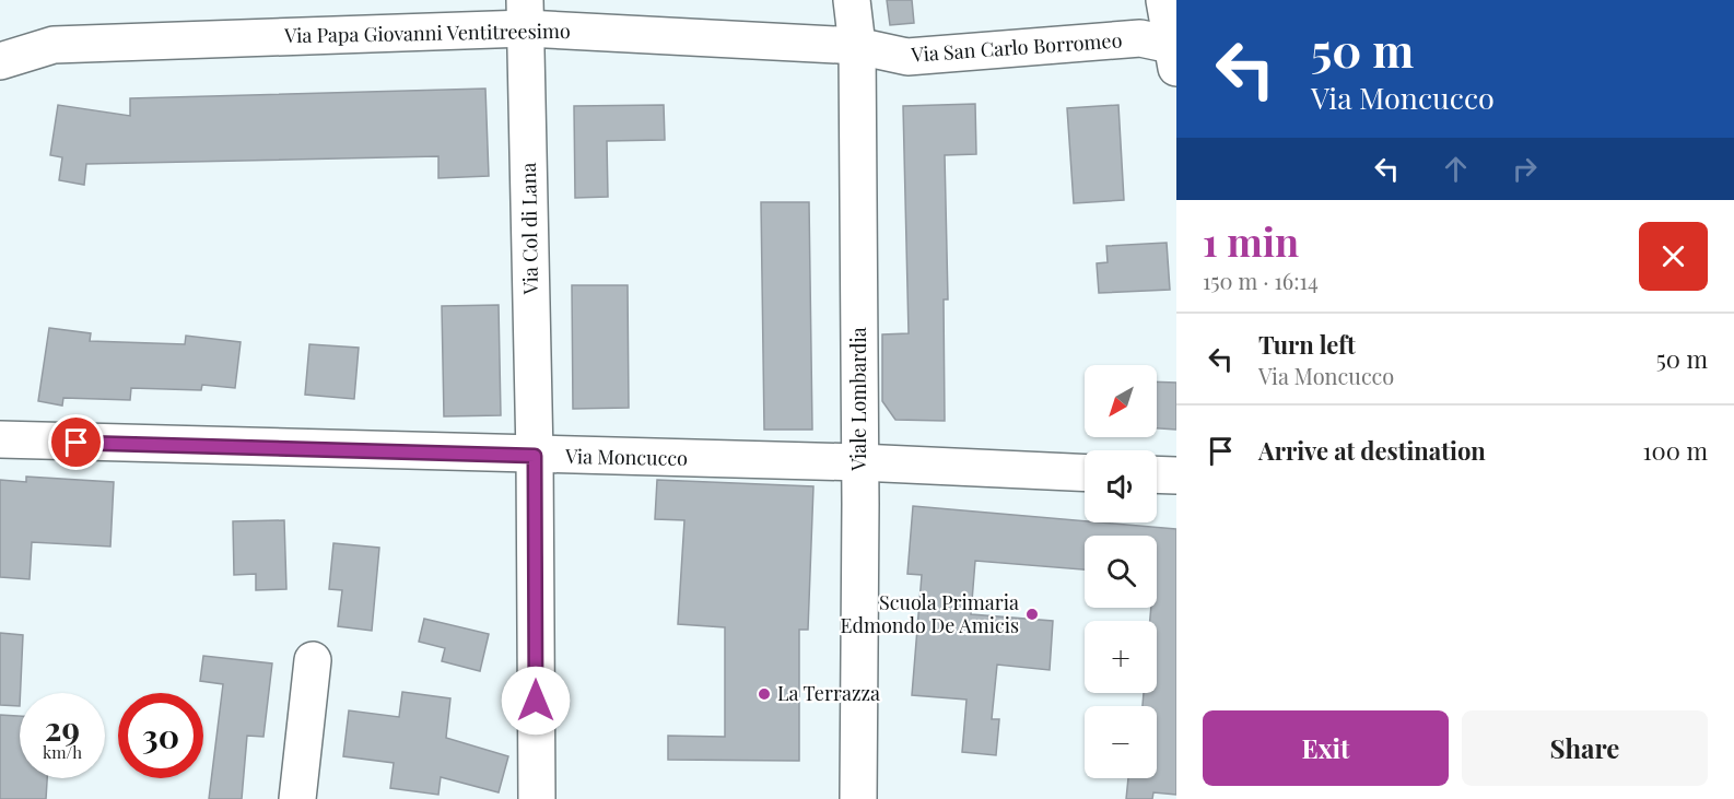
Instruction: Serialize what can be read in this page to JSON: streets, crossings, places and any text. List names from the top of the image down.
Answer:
{
  "streets": {
    "street": [
      "Via Papa Giovanni Ventitreesimo",
      "Via San Carlo Borromeo",
      "Via Col di Lana",
      "Viale Lombardia",
      "Via Moncucco"
    ]
  },
  "crossings": [
    ["Via Papa Giovanni Ventitreesimo", "Via San Carlo Borromeo"],
    ["Via Papa Giovanni Ventitreesimo", "Via Col di Lana"],
    ["Via Papa Giovanni Ventitreesimo", "Viale Lombardia"],
    ["Via San Carlo Borromeo", "Viale Lombardia"],
    ["Via Col di Lana", "Via Moncucco"],
    ["Viale Lombardia", "Via Moncucco"]
  ],
  "places": ["Scuola Primaria Edmondo De Amicis", "La Terrazza"],
  "north": "bottom left",
  "page": {
    "turn": ["50 m", "Via Moncucco"],
    "heading": ["1 min", "150 m · 16:14"],
    "list": [
      {
        "name": "Turn left",
        "note": "Via Moncucco",
        "value": "50 m"
      },
      {
        "name": "Arrive at destination",
        "value": "100 m"
      }
    ],
    "map_buttons": ["+", "−"],
    "speed": "29 km/h",
    "limit": "30",
    "buttons": ["Exit", "Share"]
  }
}
